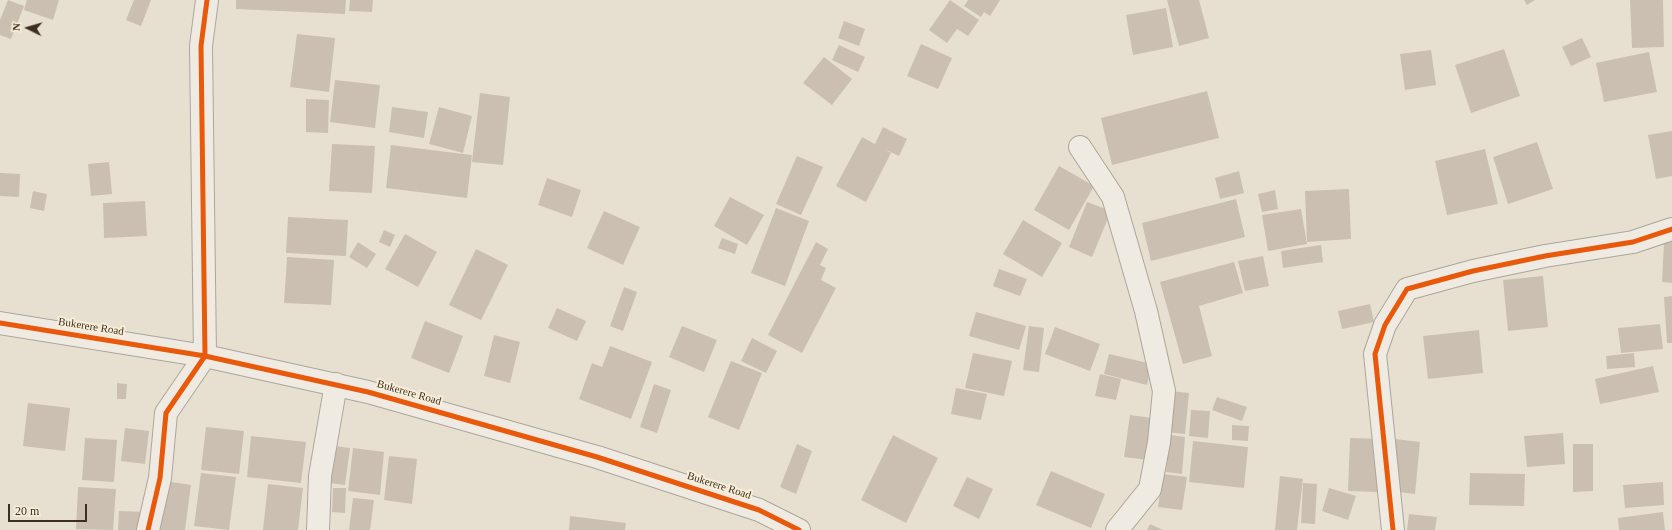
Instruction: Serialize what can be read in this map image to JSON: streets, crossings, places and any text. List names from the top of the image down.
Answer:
{
  "streets": {
    "street": ["Bukerere Road"]
  },
  "scale_bar": "20 m",
  "north": "left"
}
